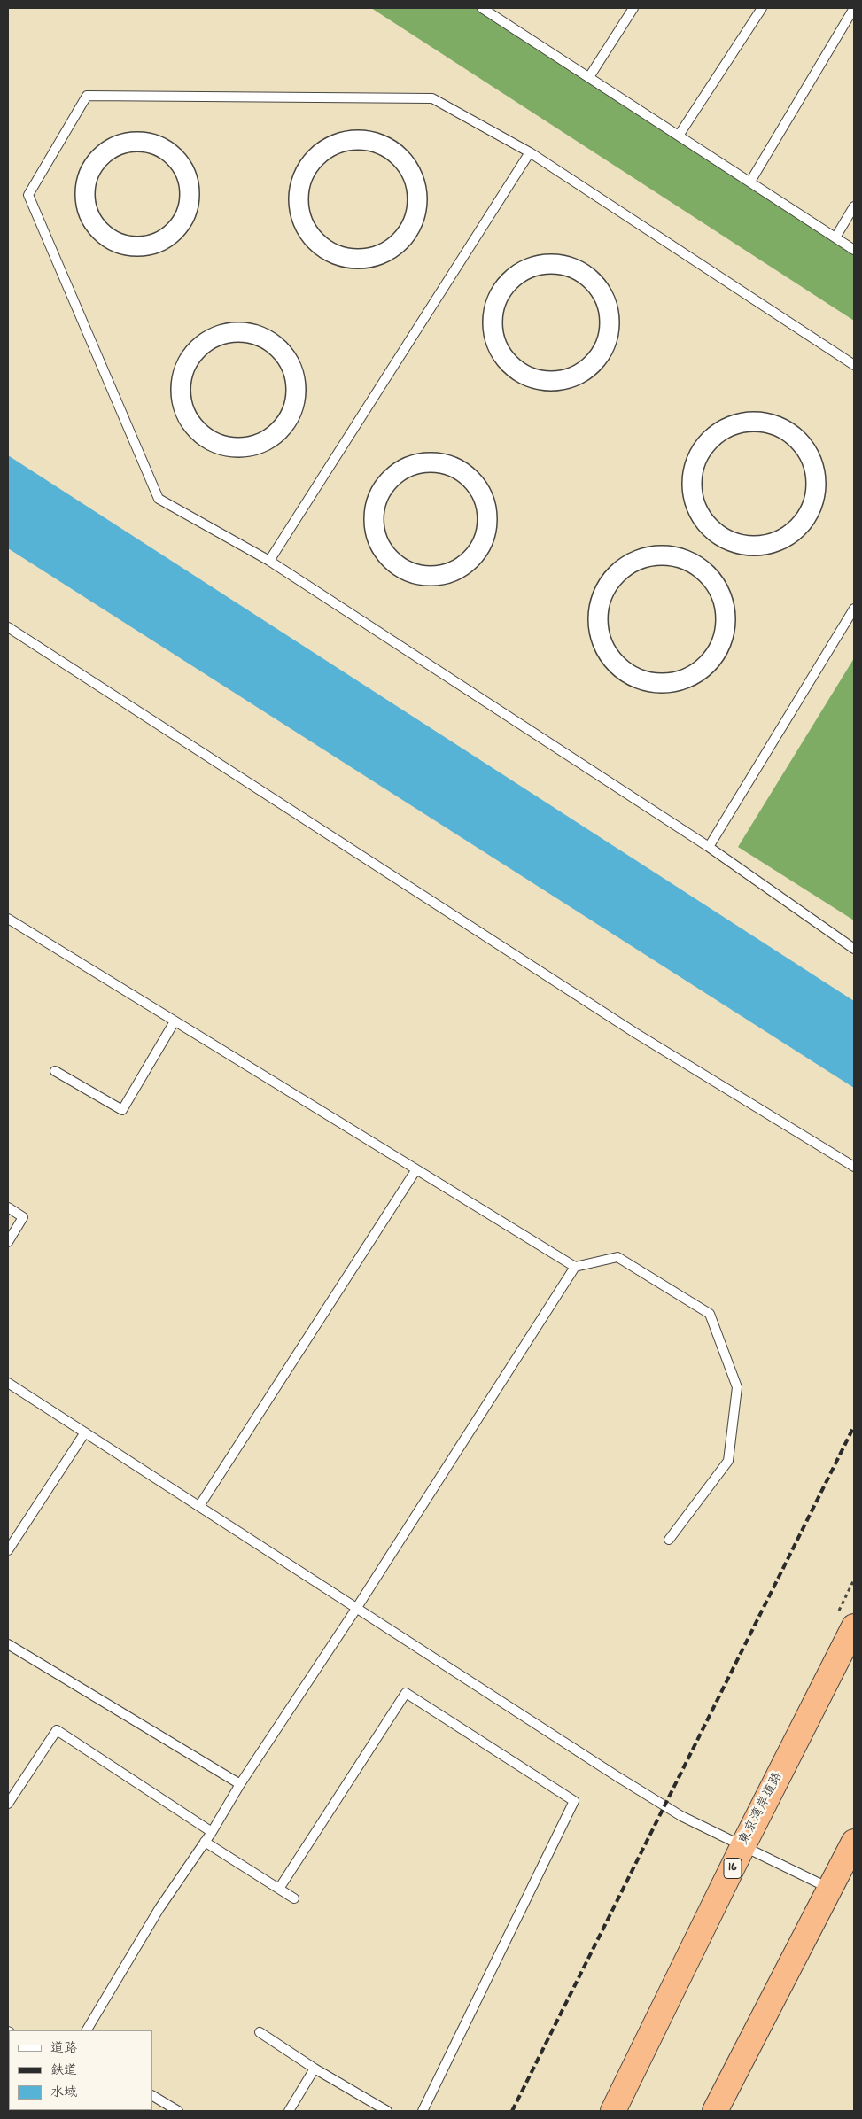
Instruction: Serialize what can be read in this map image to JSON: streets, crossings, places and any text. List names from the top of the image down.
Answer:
{
  "streets": {
    "highway": ["東京湾岸道路", "16"]
  },
  "legend": ["道路", "鉄道", "水域"]
}
